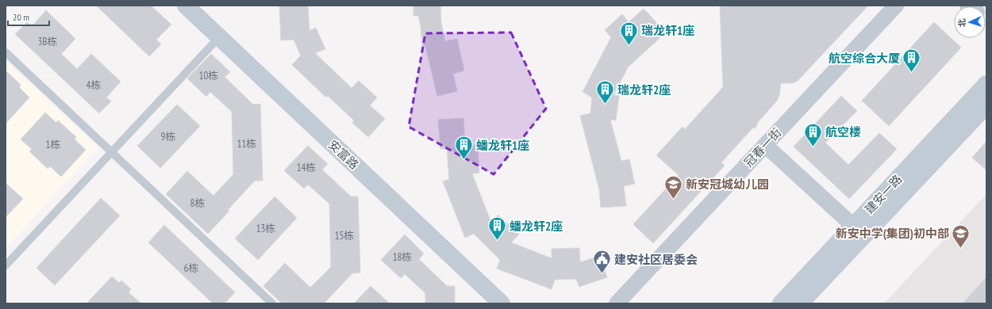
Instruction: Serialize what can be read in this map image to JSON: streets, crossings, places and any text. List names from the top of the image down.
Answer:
{
  "streets": {
    "main road": ["安富路", "建安一路"],
    "street": ["冠春一街"]
  },
  "places": {
    "building": [
      "瑞龙轩1座",
      "航空综合大厦",
      "瑞龙轩2座",
      "航空楼",
      "蟠龙轩1座",
      "蟠龙轩2座"
    ],
    "school or university": ["新安冠城幼儿园", "新安中学(集团)初中部"],
    "public building": ["建安社区居委会"]
  },
  "house_numbers": [
    "3B栋",
    "10栋",
    "4栋",
    "9栋",
    "11栋",
    "1栋",
    "14栋",
    "8栋",
    "13栋",
    "15栋",
    "18栋",
    "6栋"
  ],
  "scale_bar": "20 m",
  "north": "left"
}
